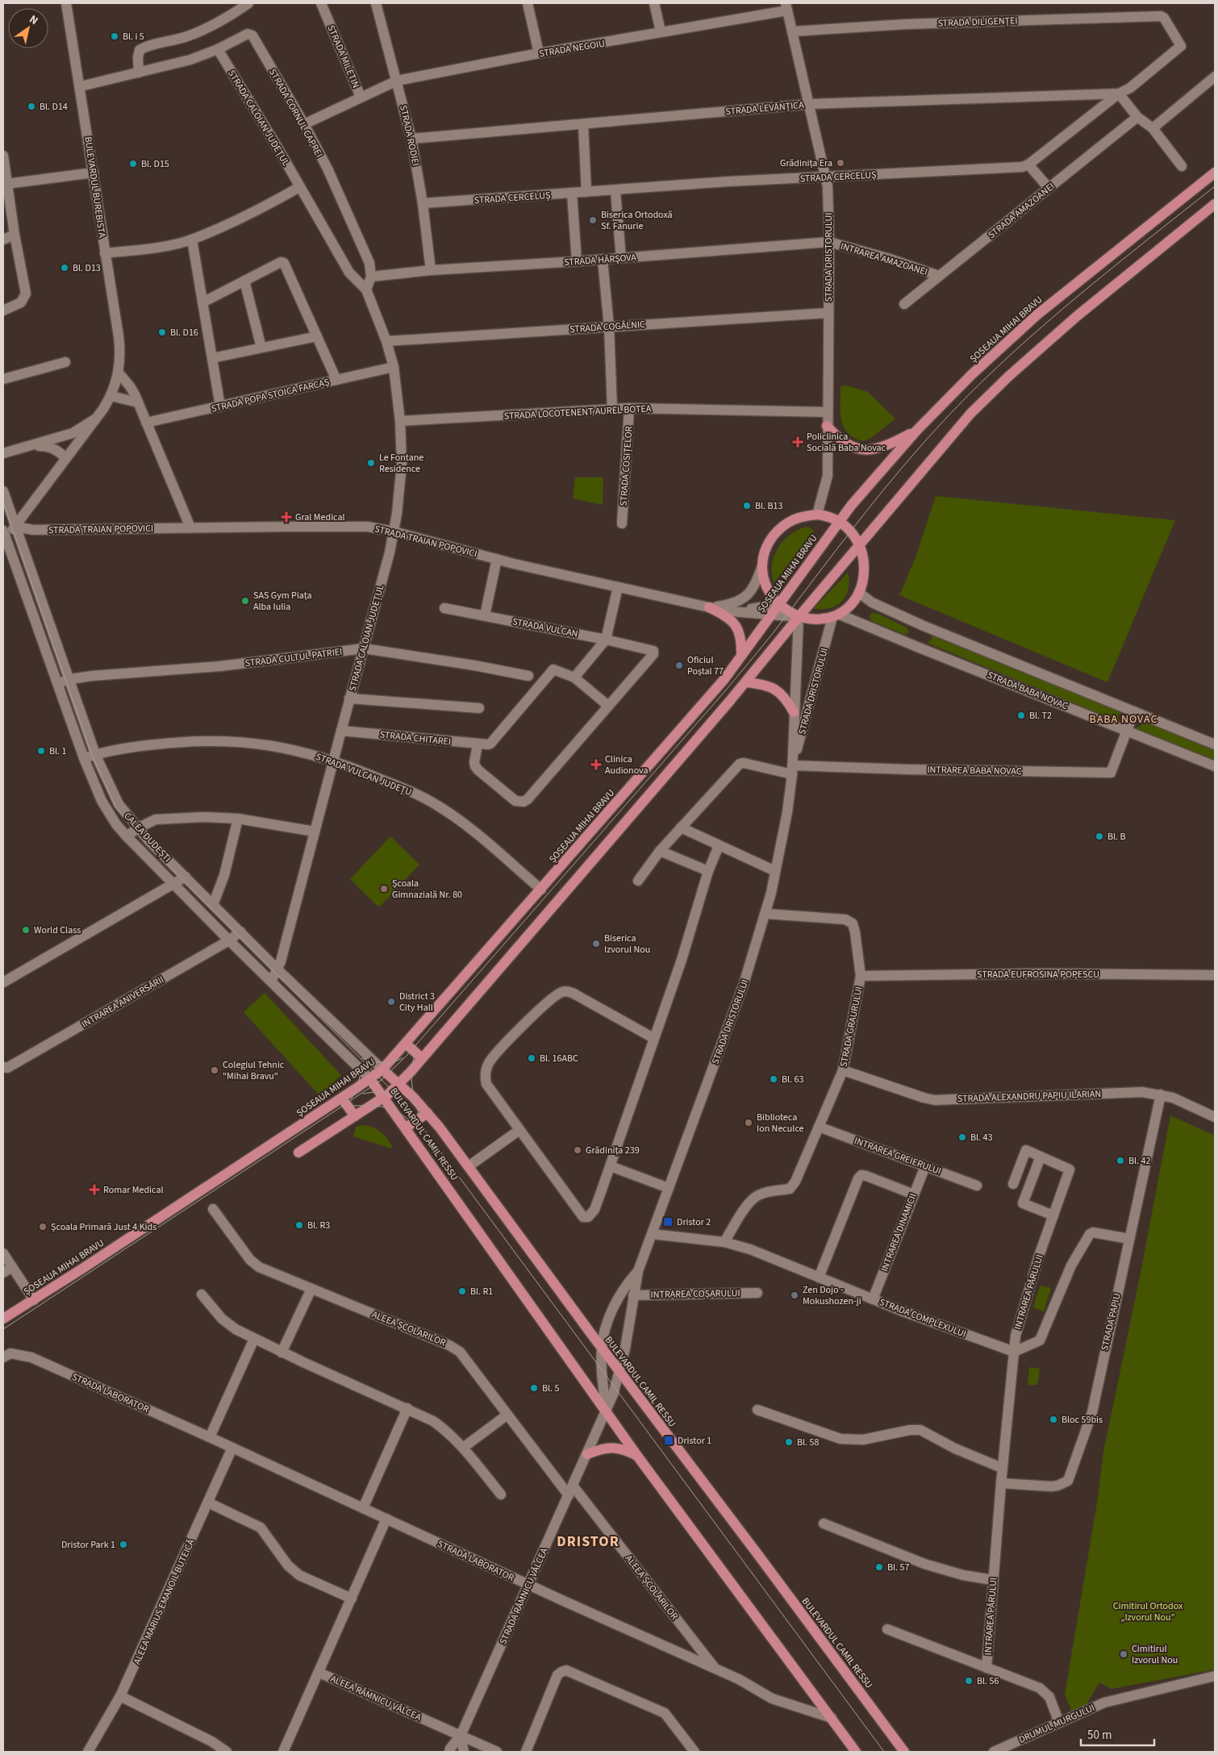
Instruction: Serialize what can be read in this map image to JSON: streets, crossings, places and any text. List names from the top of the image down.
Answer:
{
  "streets": {
    "main road": ["ȘOSEAUA MIHAI BRAVU", "BULEVARDUL CAMIL RESSU"],
    "street": [
      "STRADA DILIGENȚEI",
      "STRADA NEGOIU",
      "STRADA MILETIN",
      "STRADA LEVĂNȚICA",
      "STRADA CORNUL CAPREI",
      "STRADA CALOIAN JUDEȚUL",
      "STRADA RODIEI",
      "STRADA CERCELUȘ",
      "BULEVARDUL BUREBISTA",
      "STRADA AMAZOANEI",
      "STRADA DRISTORULUI",
      "INTRAREA AMAZOANEI",
      "STRADA HÂRȘOVA",
      "STRADA COGÂLNIC",
      "STRADA POPA STOICA FARCAȘ",
      "STRADA LOCOTENENT AUREL BOTEA",
      "STRADA COSIȚELOR",
      "STRADA TRAIAN POPOVICI",
      "STRADA VULCAN",
      "STRADA CULTUL PATRIEI",
      "STRADA BABA NOVAC",
      "STRADA CHITAREI",
      "INTRAREA BABA NOVAC",
      "STRADA VULCAN JUDEȚU",
      "CALEA DUDEȘTI",
      "STRADA EUFROSINA POPESCU",
      "INTRAREA ANIVERSĂRII",
      "STRADA GRAURULUI",
      "STRADA ALEXANDRU PAPIU ILARIAN",
      "INTRAREA GREIERULUI",
      "INTRAREA DINAMICII",
      "INTRAREA PĂRULUI",
      "INTRAREA COȘARULUI",
      "STRADA COMPLEXULUI",
      "STRADA PAPIU",
      "ALEEA ȘCOLARILOR",
      "STRADA LABORATOR",
      "STRADA RÂMNICU VÂLCEA",
      "ALEEA MARIUS EMANOIL BUTEICĂ",
      "ALEEA RÂMNICU VÂLCEA",
      "DRUMUL MURGULUI"
    ]
  },
  "crossings": [
    ["STRADA DILIGENȚEI", "STRADA CERCELUȘ"],
    ["STRADA DILIGENȚEI", "STRADA DRISTORULUI"],
    ["STRADA NEGOIU", "STRADA MILETIN"],
    ["STRADA NEGOIU", "STRADA RODIEI"],
    ["STRADA NEGOIU", "STRADA DRISTORULUI"],
    ["STRADA MILETIN", "STRADA CORNUL CAPREI"],
    ["STRADA LEVĂNȚICA", "STRADA RODIEI"],
    ["STRADA LEVĂNȚICA", "STRADA CERCELUȘ"],
    ["STRADA LEVĂNȚICA", "STRADA DRISTORULUI"],
    ["STRADA CORNUL CAPREI", "STRADA CALOIAN JUDEȚUL"],
    ["STRADA CORNUL CAPREI", "STRADA HÂRȘOVA"],
    ["STRADA CALOIAN JUDEȚUL", "STRADA COGÂLNIC"],
    ["STRADA CALOIAN JUDEȚUL", "STRADA POPA STOICA FARCAȘ"],
    ["STRADA CALOIAN JUDEȚUL", "STRADA LOCOTENENT AUREL BOTEA"],
    ["STRADA CALOIAN JUDEȚUL", "STRADA TRAIAN POPOVICI"],
    ["STRADA CALOIAN JUDEȚUL", "STRADA CULTUL PATRIEI"],
    ["STRADA CALOIAN JUDEȚUL", "STRADA CHITAREI"],
    ["STRADA CALOIAN JUDEȚUL", "STRADA VULCAN JUDEȚU"],
    ["STRADA CALOIAN JUDEȚUL", "CALEA DUDEȘTI"],
    ["STRADA RODIEI", "STRADA CERCELUȘ"],
    ["STRADA RODIEI", "STRADA HÂRȘOVA"],
    ["STRADA CERCELUȘ", "STRADA DRISTORULUI"],
    ["BULEVARDUL BUREBISTA", "STRADA TRAIAN POPOVICI"],
    ["BULEVARDUL BUREBISTA", "CALEA DUDEȘTI"],
    ["STRADA AMAZOANEI", "INTRAREA AMAZOANEI"],
    ["STRADA DRISTORULUI", "INTRAREA AMAZOANEI"],
    ["STRADA DRISTORULUI", "STRADA HÂRȘOVA"],
    ["STRADA DRISTORULUI", "STRADA COGÂLNIC"],
    ["STRADA DRISTORULUI", "STRADA LOCOTENENT AUREL BOTEA"],
    ["STRADA DRISTORULUI", "STRADA TRAIAN POPOVICI"],
    ["STRADA DRISTORULUI", "STRADA BABA NOVAC"],
    ["STRADA DRISTORULUI", "INTRAREA BABA NOVAC"],
    ["STRADA DRISTORULUI", "STRADA GRAURULUI"],
    ["STRADA DRISTORULUI", "BULEVARDUL CAMIL RESSU"],
    ["STRADA DRISTORULUI", "INTRAREA COȘARULUI"],
    ["STRADA DRISTORULUI", "STRADA COMPLEXULUI"],
    ["STRADA DRISTORULUI", "STRADA RÂMNICU VÂLCEA"],
    ["INTRAREA AMAZOANEI", "STRADA HÂRȘOVA"],
    ["ȘOSEAUA MIHAI BRAVU", "STRADA TRAIAN POPOVICI"],
    ["ȘOSEAUA MIHAI BRAVU", "STRADA VULCAN JUDEȚU"],
    ["ȘOSEAUA MIHAI BRAVU", "CALEA DUDEȘTI"],
    ["ȘOSEAUA MIHAI BRAVU", "BULEVARDUL CAMIL RESSU"],
    ["STRADA LOCOTENENT AUREL BOTEA", "STRADA COSIȚELOR"],
    ["STRADA TRAIAN POPOVICI", "CALEA DUDEȘTI"],
    ["STRADA CULTUL PATRIEI", "CALEA DUDEȘTI"],
    ["STRADA BABA NOVAC", "INTRAREA BABA NOVAC"],
    ["STRADA VULCAN JUDEȚU", "CALEA DUDEȘTI"],
    ["CALEA DUDEȘTI", "INTRAREA ANIVERSĂRII"],
    ["CALEA DUDEȘTI", "BULEVARDUL CAMIL RESSU"],
    ["STRADA EUFROSINA POPESCU", "STRADA GRAURULUI"],
    ["STRADA GRAURULUI", "STRADA ALEXANDRU PAPIU ILARIAN"],
    ["STRADA GRAURULUI", "INTRAREA GREIERULUI"],
    ["STRADA GRAURULUI", "STRADA COMPLEXULUI"],
    ["STRADA ALEXANDRU PAPIU ILARIAN", "STRADA PAPIU"],
    ["BULEVARDUL CAMIL RESSU", "STRADA LABORATOR"],
    ["BULEVARDUL CAMIL RESSU", "STRADA RÂMNICU VÂLCEA"],
    ["INTRAREA GREIERULUI", "INTRAREA DINAMICII"],
    ["INTRAREA DINAMICII", "STRADA COMPLEXULUI"],
    ["INTRAREA PĂRULUI", "STRADA COMPLEXULUI"],
    ["INTRAREA PĂRULUI", "STRADA PAPIU"],
    ["INTRAREA PĂRULUI", "DRUMUL MURGULUI"],
    ["ALEEA ȘCOLARILOR", "STRADA LABORATOR"],
    ["ALEEA ȘCOLARILOR", "STRADA RÂMNICU VÂLCEA"],
    ["STRADA LABORATOR", "STRADA RÂMNICU VÂLCEA"],
    ["STRADA LABORATOR", "ALEEA MARIUS EMANOIL BUTEICĂ"],
    ["STRADA LABORATOR", "ALEEA RÂMNICU VÂLCEA"],
    ["STRADA RÂMNICU VÂLCEA", "ALEEA RÂMNICU VÂLCEA"]
  ],
  "districts": ["BABA NOVAC", "DRISTOR"],
  "parks": ["Cimitirul Ortodox „Izvorul Nou”"],
  "places": {
    "other": [
      "Bl. i 5",
      "Bl. D14",
      "Grădinița Era",
      "Bl. D15",
      "Biserica Ortodoxă Sf. Fanurie",
      "Bl. D13",
      "Bl. D16",
      "Le Fontane Residence",
      "Bl. B13",
      "SAS Gym Piața Alba Iulia",
      "Oficiul Poștal 77",
      "Bl. T2",
      "Bl. 1",
      "Bl. B",
      "Școala Gimnazială Nr. 80",
      "World Class",
      "Biserica Izvorul Nou",
      "District 3 City Hall",
      "Bl. 16ABC",
      "Colegiul Tehnic \"Mihai Bravu\"",
      "Bl. 63",
      "Biblioteca Ion Neculce",
      "Bl. 43",
      "Grădinița 239",
      "Bl. 42",
      "Bl. R3",
      "Școala Primară Just 4 Kids",
      "Bl. R1",
      "Zen Dojo - Mokushozen-ji",
      "Bl. 5",
      "Bloc 59bis",
      "Bl. 58",
      "Dristor Park 1",
      "Bl. 57",
      "Cimitirul Izvorul Nou",
      "Bl. 56"
    ],
    "health": [
      "Policlinica Socială Baba Novac",
      "Gral Medical",
      "Clinica Audionova",
      "Romar Medical"
    ],
    "transit": ["Dristor 2", "Dristor 1"]
  },
  "scale_bar": "50 m",
  "north": "top right"
}
